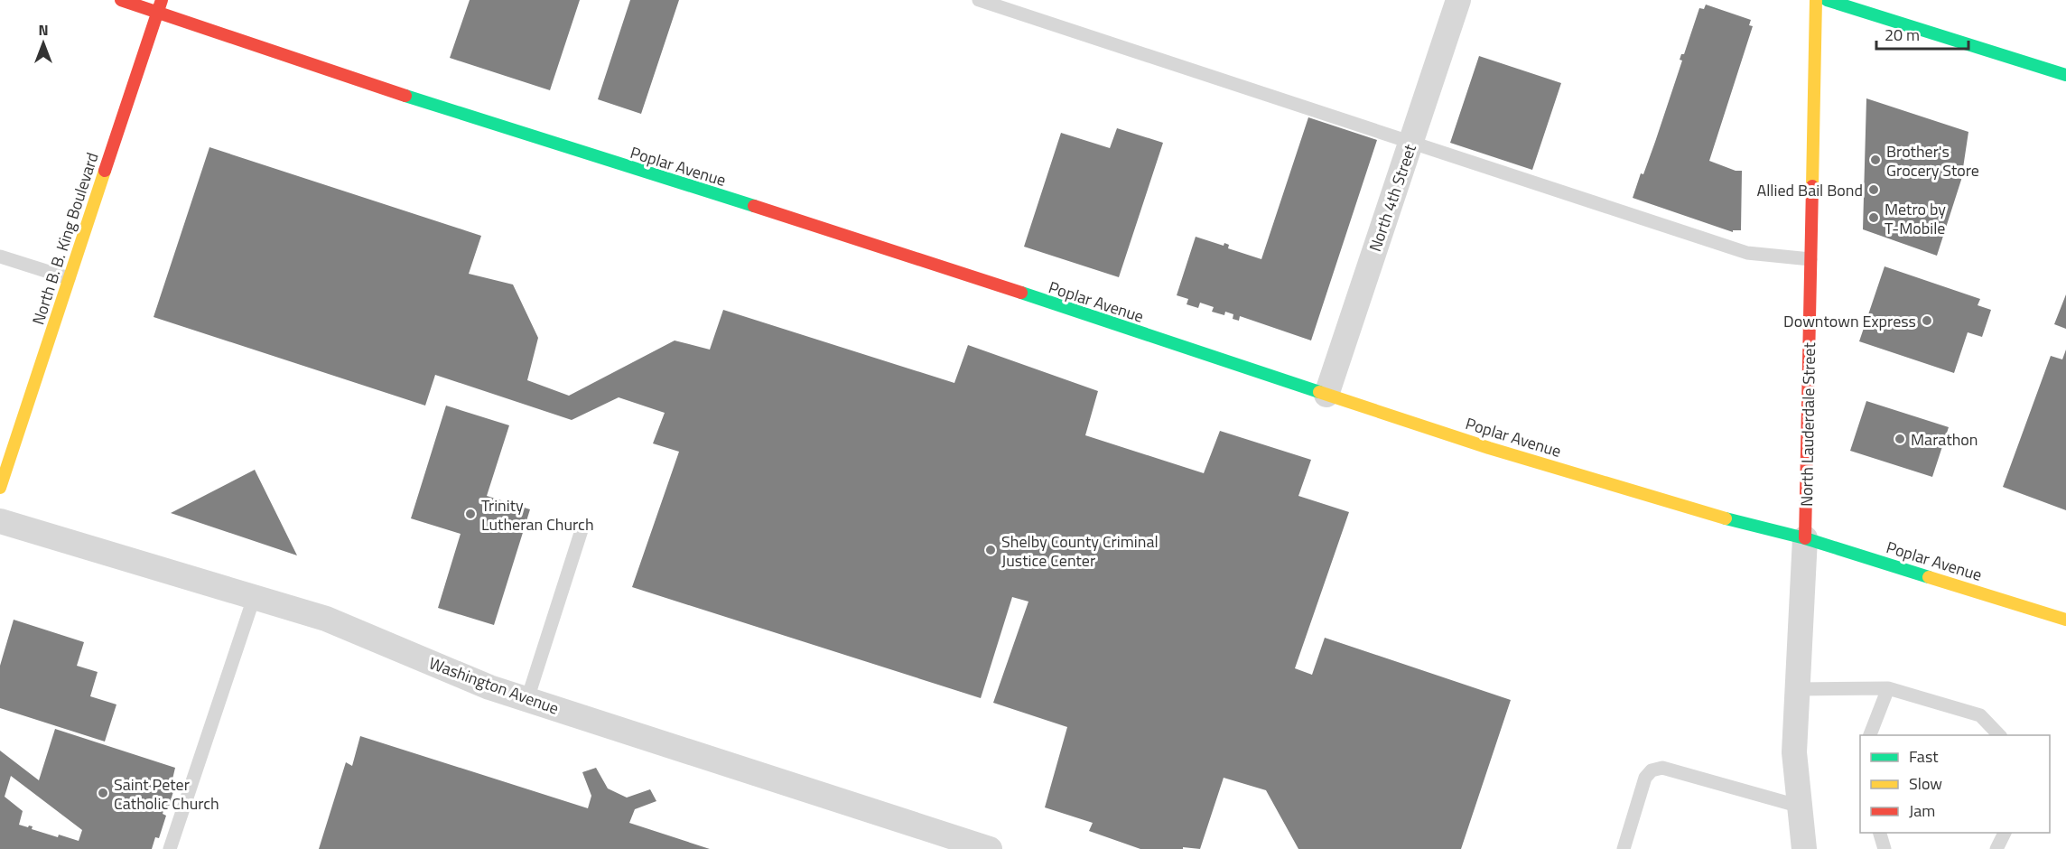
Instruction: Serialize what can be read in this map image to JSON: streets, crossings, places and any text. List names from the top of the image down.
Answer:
{
  "streets": {
    "main road": ["Poplar Avenue", "North B. B. King Boulevard", "North Lauderdale Street"],
    "street": ["North 4th Street", "Washington Avenue"]
  },
  "crossings": [
    ["Poplar Avenue", "North 4th Street"],
    ["Poplar Avenue", "North B. B. King Boulevard"],
    ["Poplar Avenue", "North Lauderdale Street"]
  ],
  "places": [
    "Brother's Grocery Store",
    "Allied Bail Bond",
    "Metro by T-Mobile",
    "Downtown Express",
    "Marathon",
    "Trinity Lutheran Church",
    "Shelby County Criminal Justice Center",
    "Saint Peter Catholic Church"
  ],
  "legend": ["Fast", "Slow", "Jam"],
  "scale_bar": "20 m",
  "north": "top"
}
